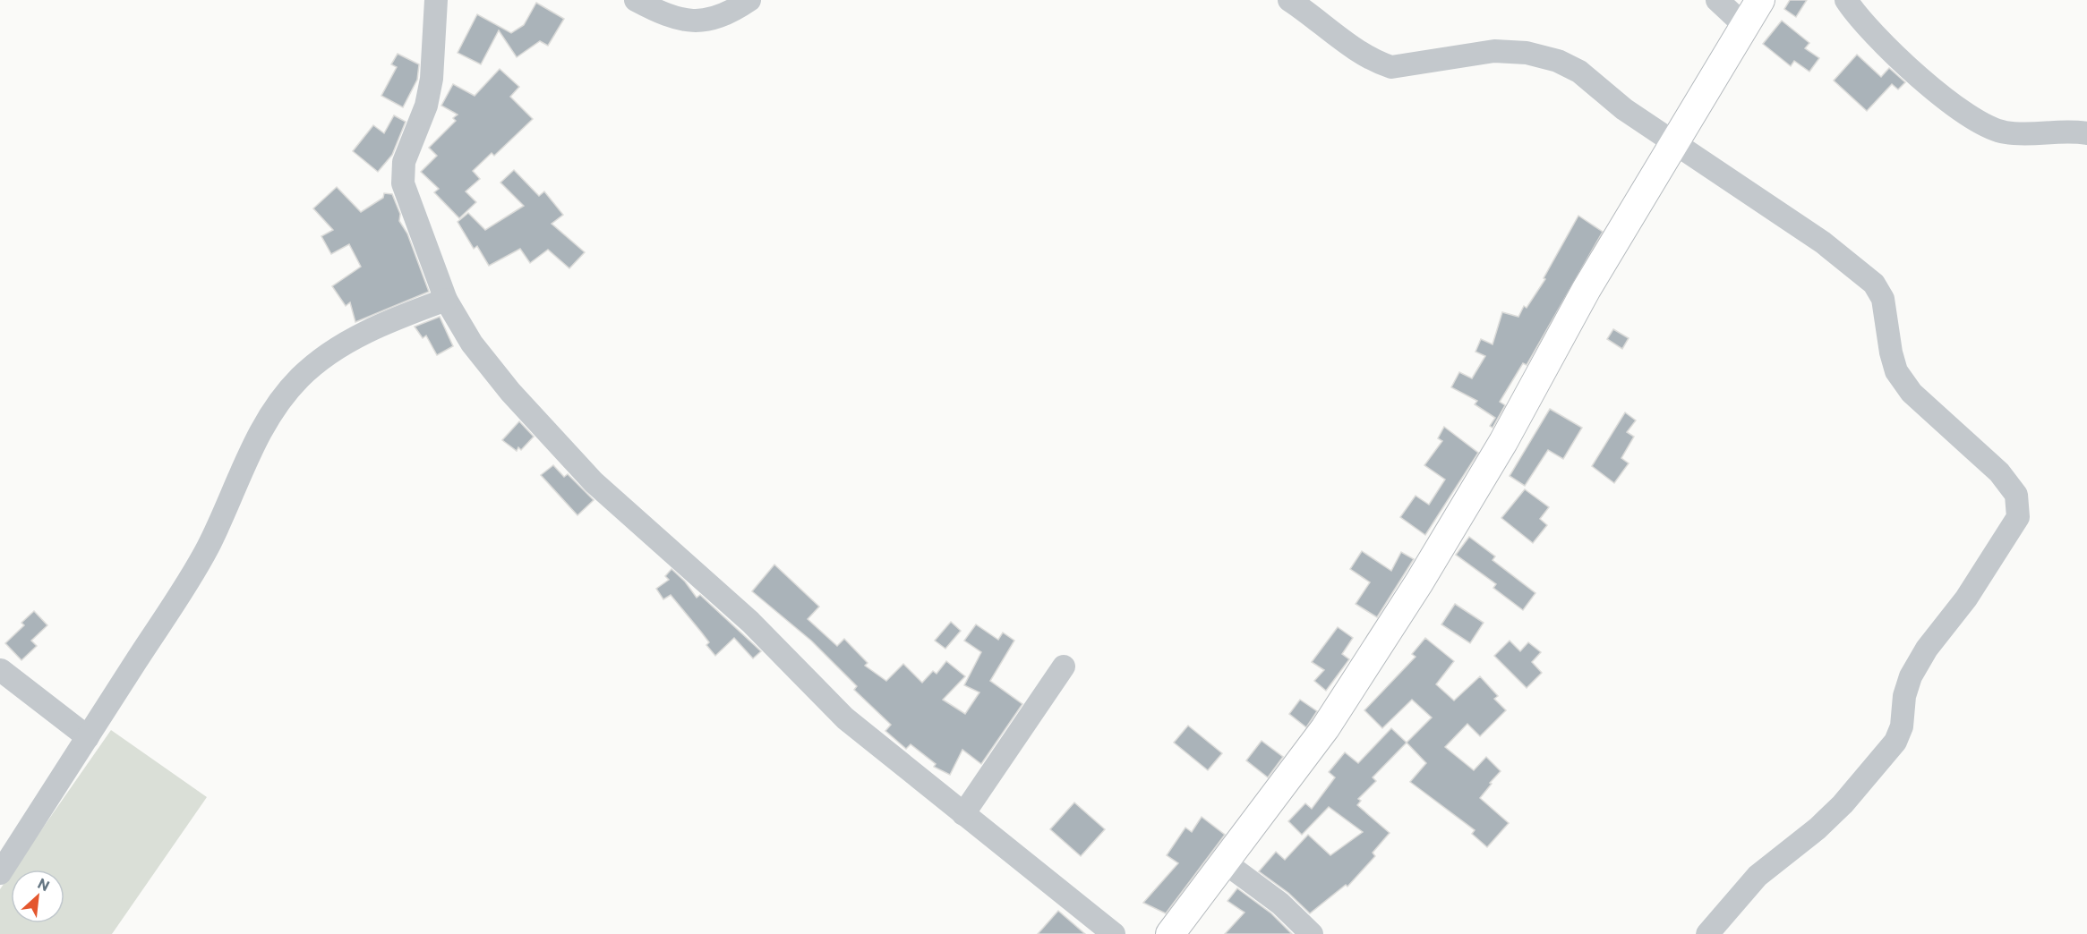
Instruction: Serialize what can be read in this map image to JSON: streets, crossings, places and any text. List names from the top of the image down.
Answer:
{
  "north": "top right"
}
